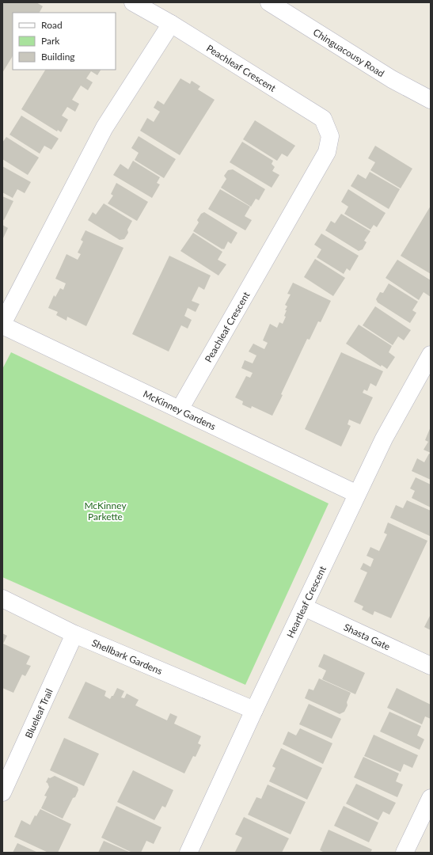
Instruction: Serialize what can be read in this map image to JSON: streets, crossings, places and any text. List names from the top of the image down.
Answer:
{
  "streets": {
    "street": [
      "Chinguacousy Road",
      "Peachleaf Crescent",
      "McKinney Gardens",
      "Heartleaf Crescent",
      "Shasta Gate",
      "Shellbark Gardens",
      "Blueleaf Trail"
    ]
  },
  "crossings": [
    ["Peachleaf Crescent", "McKinney Gardens"],
    ["McKinney Gardens", "Heartleaf Crescent"],
    ["Heartleaf Crescent", "Shasta Gate"],
    ["Heartleaf Crescent", "Shellbark Gardens"],
    ["Shellbark Gardens", "Blueleaf Trail"]
  ],
  "parks": ["McKinney Parkette"],
  "legend": ["Road", "Park", "Building"]
}
